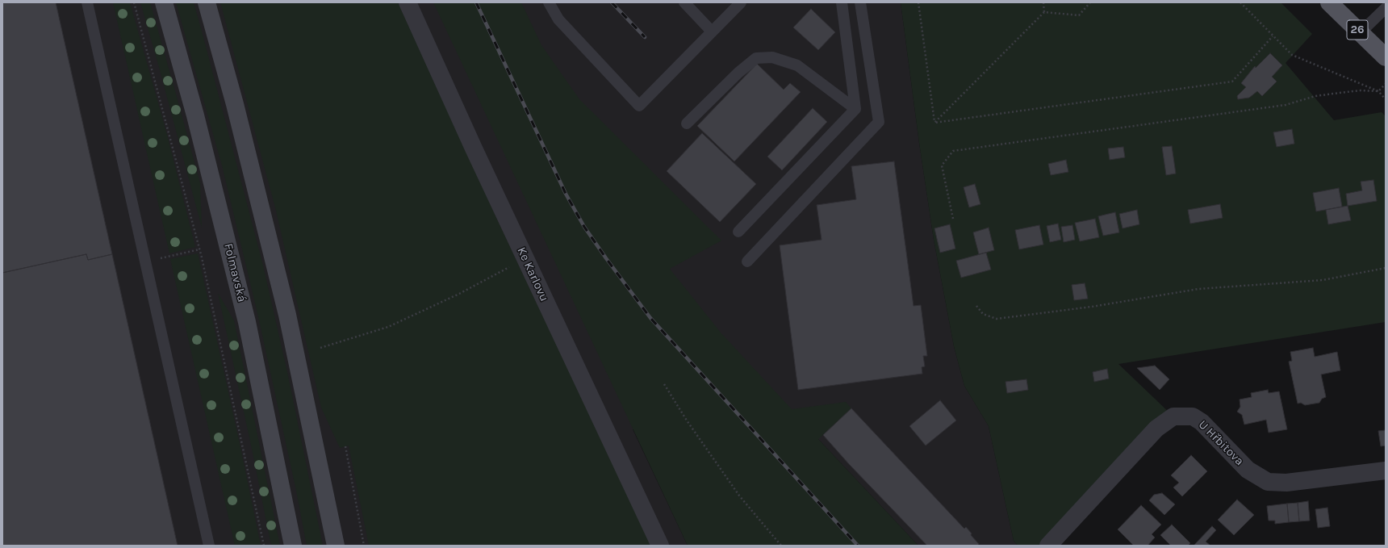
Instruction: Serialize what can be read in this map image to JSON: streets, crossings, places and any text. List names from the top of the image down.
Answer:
{
  "streets": {
    "main road": ["26", "Folmavská"],
    "street": ["Ke Karlovu", "U Hřbitova"]
  }
}
